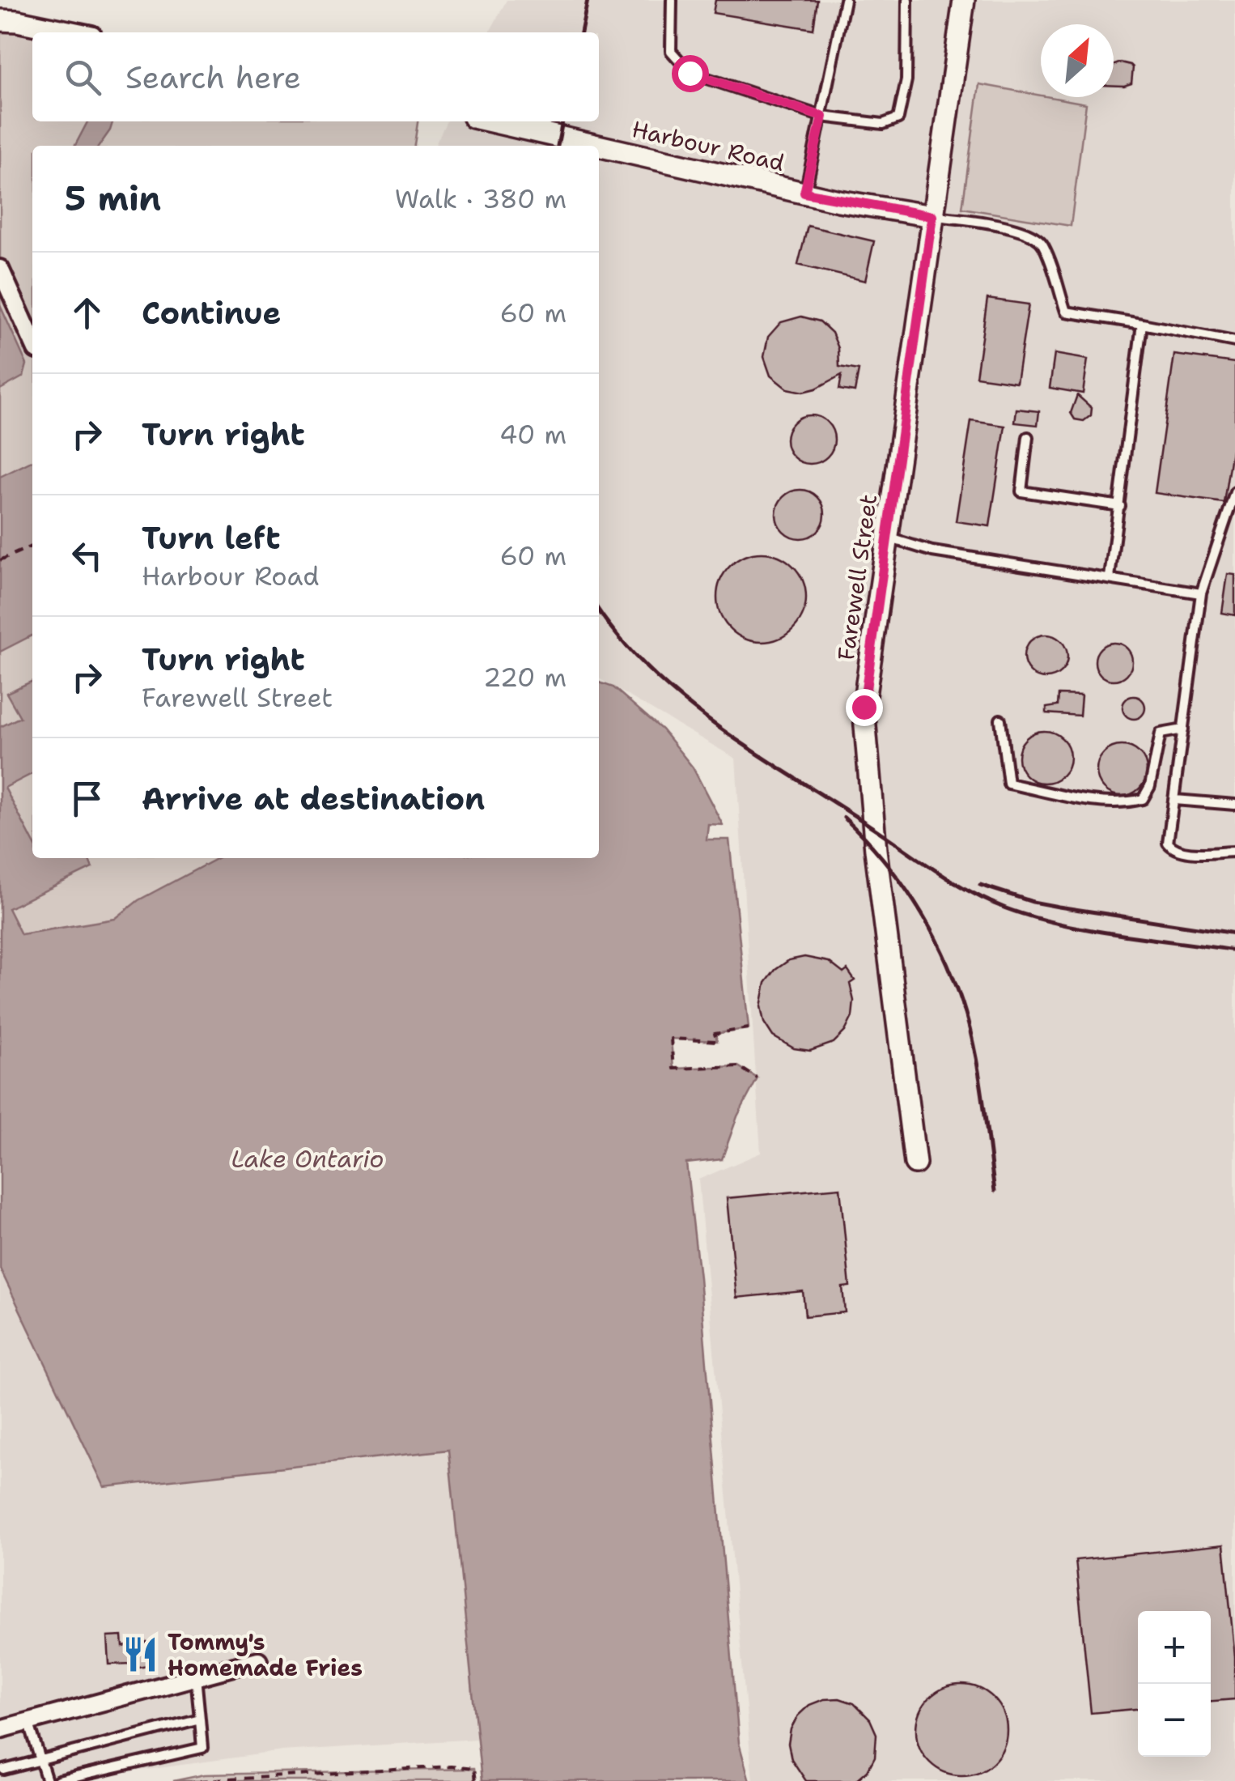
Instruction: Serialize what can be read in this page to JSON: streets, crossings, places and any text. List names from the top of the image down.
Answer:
{
  "streets": {
    "street": ["Harbour Road", "Farewell Street"]
  },
  "crossings": [
    ["Harbour Road", "Farewell Street"]
  ],
  "water": ["Lake Ontario"],
  "places": {
    "restaurant": ["Tommy's Homemade Fries"]
  },
  "north": "top right",
  "page": {
    "search": "Search here",
    "heading": ["5 min", "Walk · 380 m"],
    "list": [
      ["Continue", "60 m"],
      ["Turn right", "40 m"],
      ["Turn left", "Harbour Road", "60 m"],
      ["Turn right", "Farewell Street", "220 m"],
      "Arrive at destination"
    ],
    "map_buttons": ["+", "−"]
  }
}
